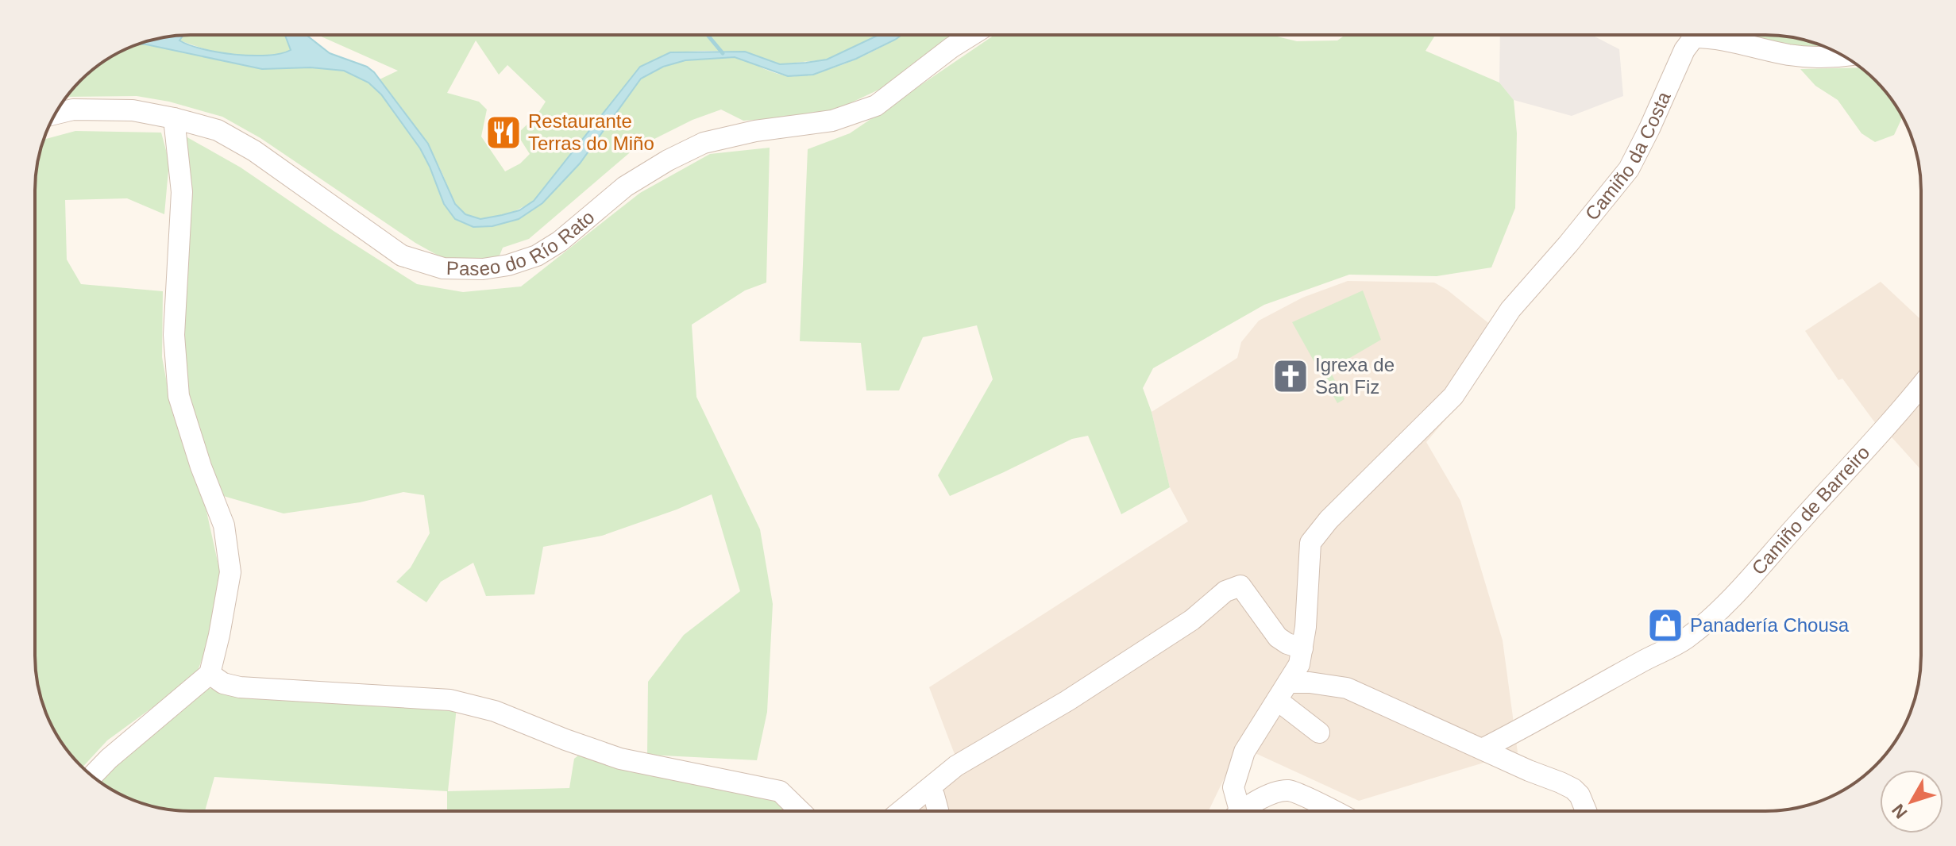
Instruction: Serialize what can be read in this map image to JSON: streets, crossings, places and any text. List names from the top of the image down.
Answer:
{
  "streets": {
    "street": ["Camiño da Costa", "Paseo do Río Rato", "Camiño de Barreiro"]
  },
  "places": {
    "restaurant": ["Restaurante Terras do Miño"],
    "church": ["Igrexa de San Fiz"],
    "shop": ["Panadería Chousa"]
  },
  "north": "bottom left"
}
